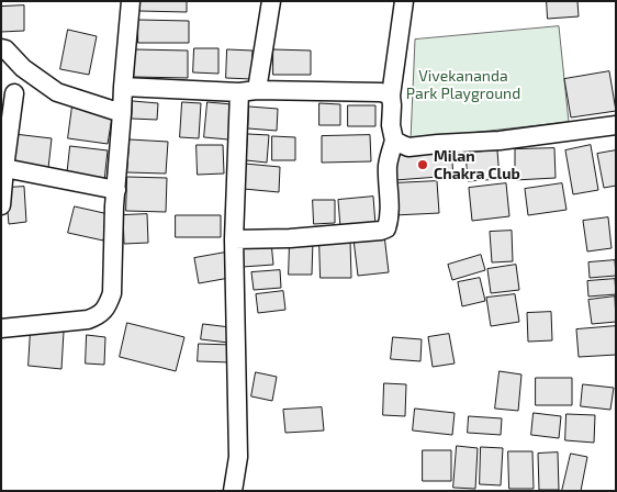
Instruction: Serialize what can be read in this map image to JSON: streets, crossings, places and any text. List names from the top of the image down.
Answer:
{
  "parks": ["Vivekananda Park Playground"],
  "places": ["Milan Chakra Club"]
}
